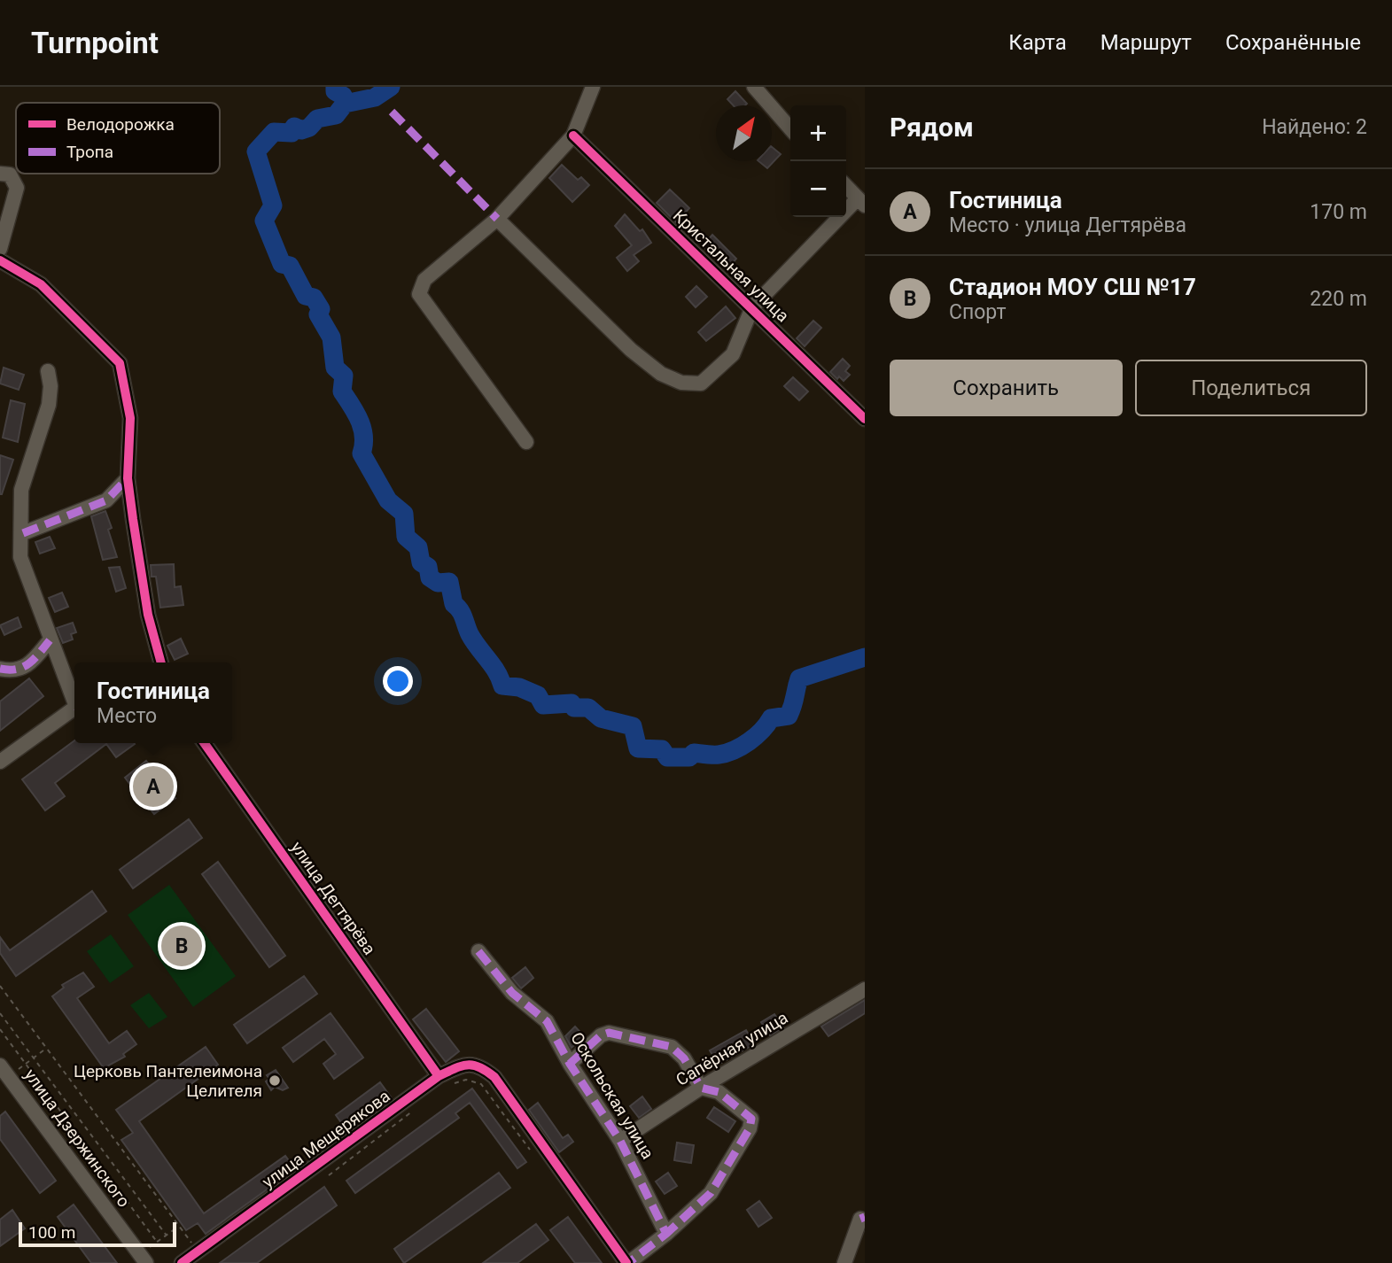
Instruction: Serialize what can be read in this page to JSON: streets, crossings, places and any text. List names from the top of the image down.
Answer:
{
  "streets": {
    "street": [
      "Кристальная улица",
      "улица Дегтярёва",
      "Сапёрная улица",
      "Оскольская улица",
      "улица Дзержинского",
      "улица Мещерякова"
    ]
  },
  "crossings": [
    ["улица Дегтярёва", "улица Мещерякова"],
    ["Сапёрная улица", "Оскольская улица"],
    ["улица Дзержинского", "улица Мещерякова"]
  ],
  "places": ["Церковь Пантелеимона Целителя"],
  "legend": ["Велодорожка", "Тропа"],
  "scale_bar": "100 m",
  "north": "top right",
  "page": {
    "header": "Turnpoint",
    "nav": ["Карта", "Маршрут", "Сохранённые"],
    "heading": ["Рядом", "Найдено: 2"],
    "map_buttons": ["+", "−"],
    "list": [
      {
        "mark": "A",
        "name": "Гостиница",
        "note": "Место · улица Дегтярёва",
        "value": "170 m"
      },
      {
        "mark": "B",
        "name": "Стадион МОУ СШ №17",
        "note": "Спорт",
        "value": "220 m"
      }
    ],
    "buttons": ["Сохранить", "Поделиться"],
    "popup": ["Гостиница", "Место"],
    "pins": ["A", "B"],
    "scale": "100 m"
  }
}
